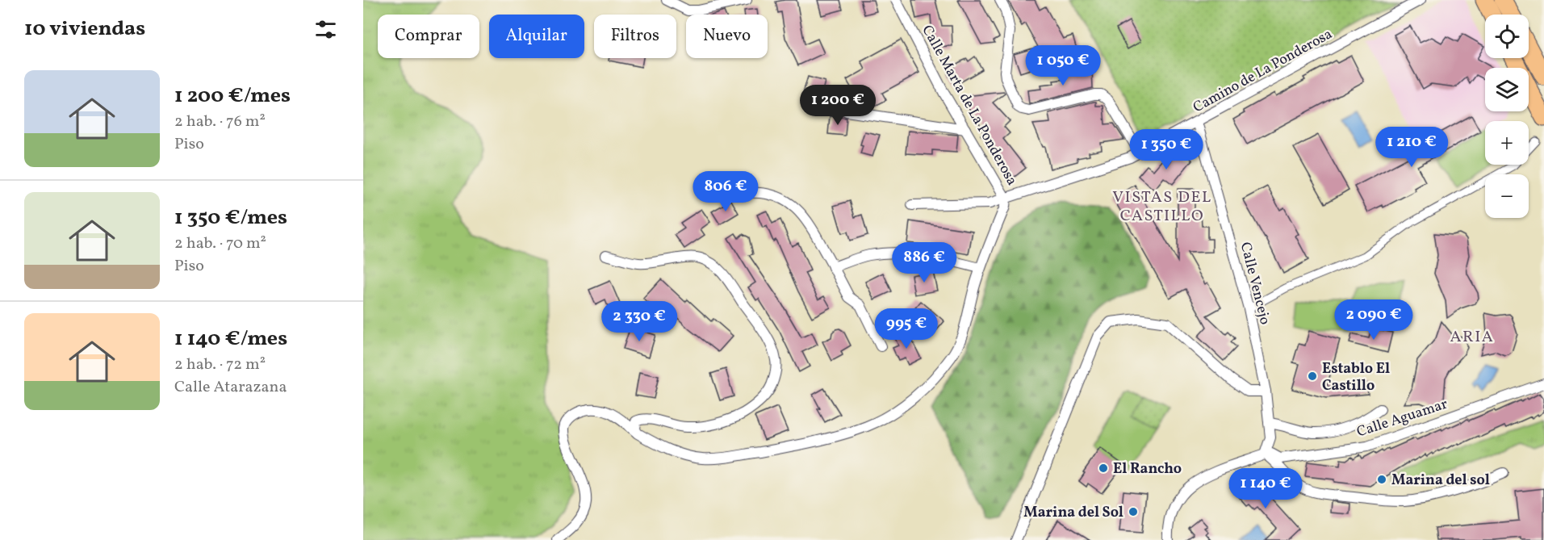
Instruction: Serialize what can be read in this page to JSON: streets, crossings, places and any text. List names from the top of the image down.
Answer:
{
  "streets": {
    "street": [
      "Camino de La Ponderosa",
      "Calle Marta de La Ponderosa",
      "Calle Vencejo",
      "Calle Aguamar"
    ]
  },
  "crossings": [
    ["Camino de La Ponderosa", "Calle Marta de La Ponderosa"],
    ["Camino de La Ponderosa", "Calle Vencejo"],
    ["Calle Vencejo", "Calle Aguamar"]
  ],
  "districts": ["VISTAS DEL CASTILLO", "ARIA"],
  "places": [
    "Establo El Castillo",
    "El Rancho",
    "Marina del sol",
    "Marina del Sol"
  ],
  "page": {
    "heading": "10 viviendas",
    "map_buttons": ["+", "−"],
    "chip": [
      "Comprar",
      "Alquilar",
      "Filtros",
      "Nuevo"
    ],
    "price": [
      "1 050 €",
      "1 200 €",
      "1 210 €",
      "1 350 €",
      "806 €",
      "886 €",
      "2 090 €",
      "2 330 €",
      "995 €",
      "1 140 €"
    ],
    "list": [
      {
        "name": "1 200 €/mes",
        "note": "2 hab. · 76 m² · Piso"
      },
      {
        "name": "1 350 €/mes",
        "note": "2 hab. · 70 m² · Piso"
      },
      {
        "name": "1 140 €/mes",
        "note": "2 hab. · 72 m² · Calle Atarazana"
      }
    ]
  }
}
